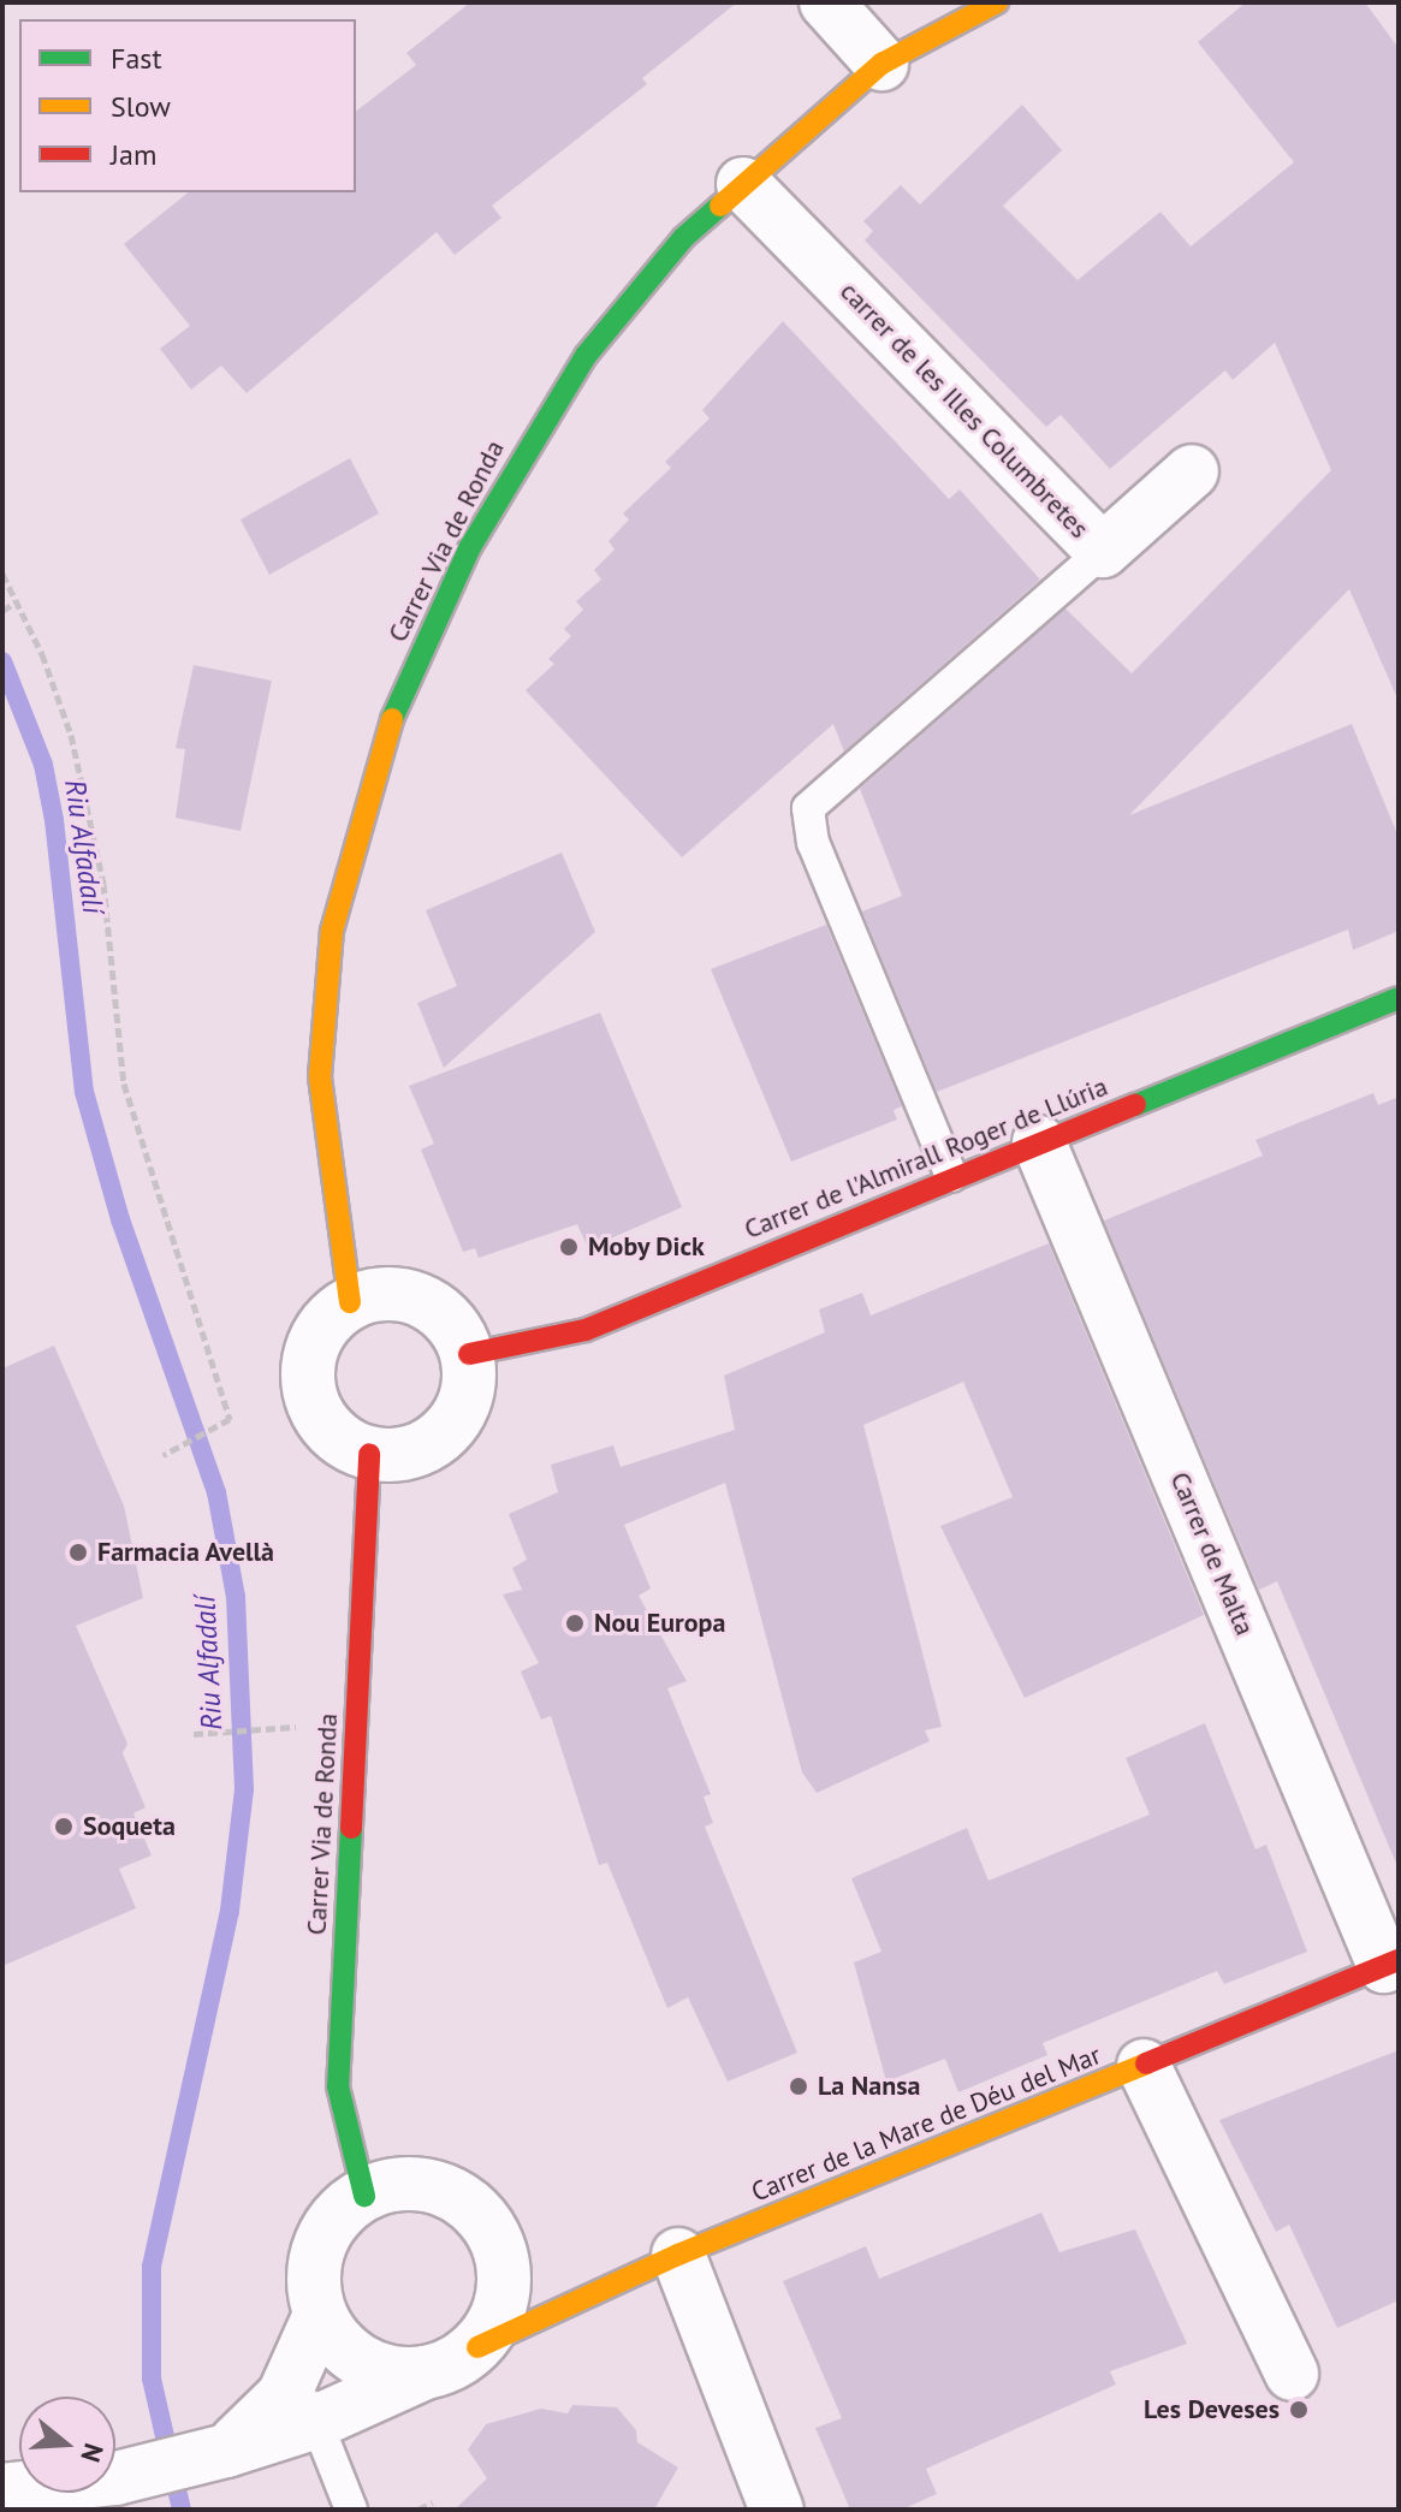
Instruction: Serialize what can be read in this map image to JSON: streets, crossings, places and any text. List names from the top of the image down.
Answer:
{
  "streets": {
    "street": [
      "carrer de les Illes Columbretes",
      "Carrer Via de Ronda",
      "Carrer de l'Almirall Roger de Llúria",
      "Carrer de Malta",
      "Carrer de la Mare de Déu del Mar"
    ]
  },
  "crossings": [
    ["carrer de les Illes Columbretes", "Carrer Via de Ronda"],
    ["Carrer Via de Ronda", "Carrer de l'Almirall Roger de Llúria"],
    ["Carrer Via de Ronda", "Carrer de la Mare de Déu del Mar"],
    ["Carrer de l'Almirall Roger de Llúria", "Carrer de Malta"],
    ["Carrer de Malta", "Carrer de la Mare de Déu del Mar"]
  ],
  "water": ["Riu Alfadalí"],
  "places": [
    "Moby Dick",
    "Farmacia Avellà",
    "Nou Europa",
    "Soqueta",
    "La Nansa",
    "Les Deveses"
  ],
  "legend": ["Fast", "Slow", "Jam"],
  "north": "right"
}
